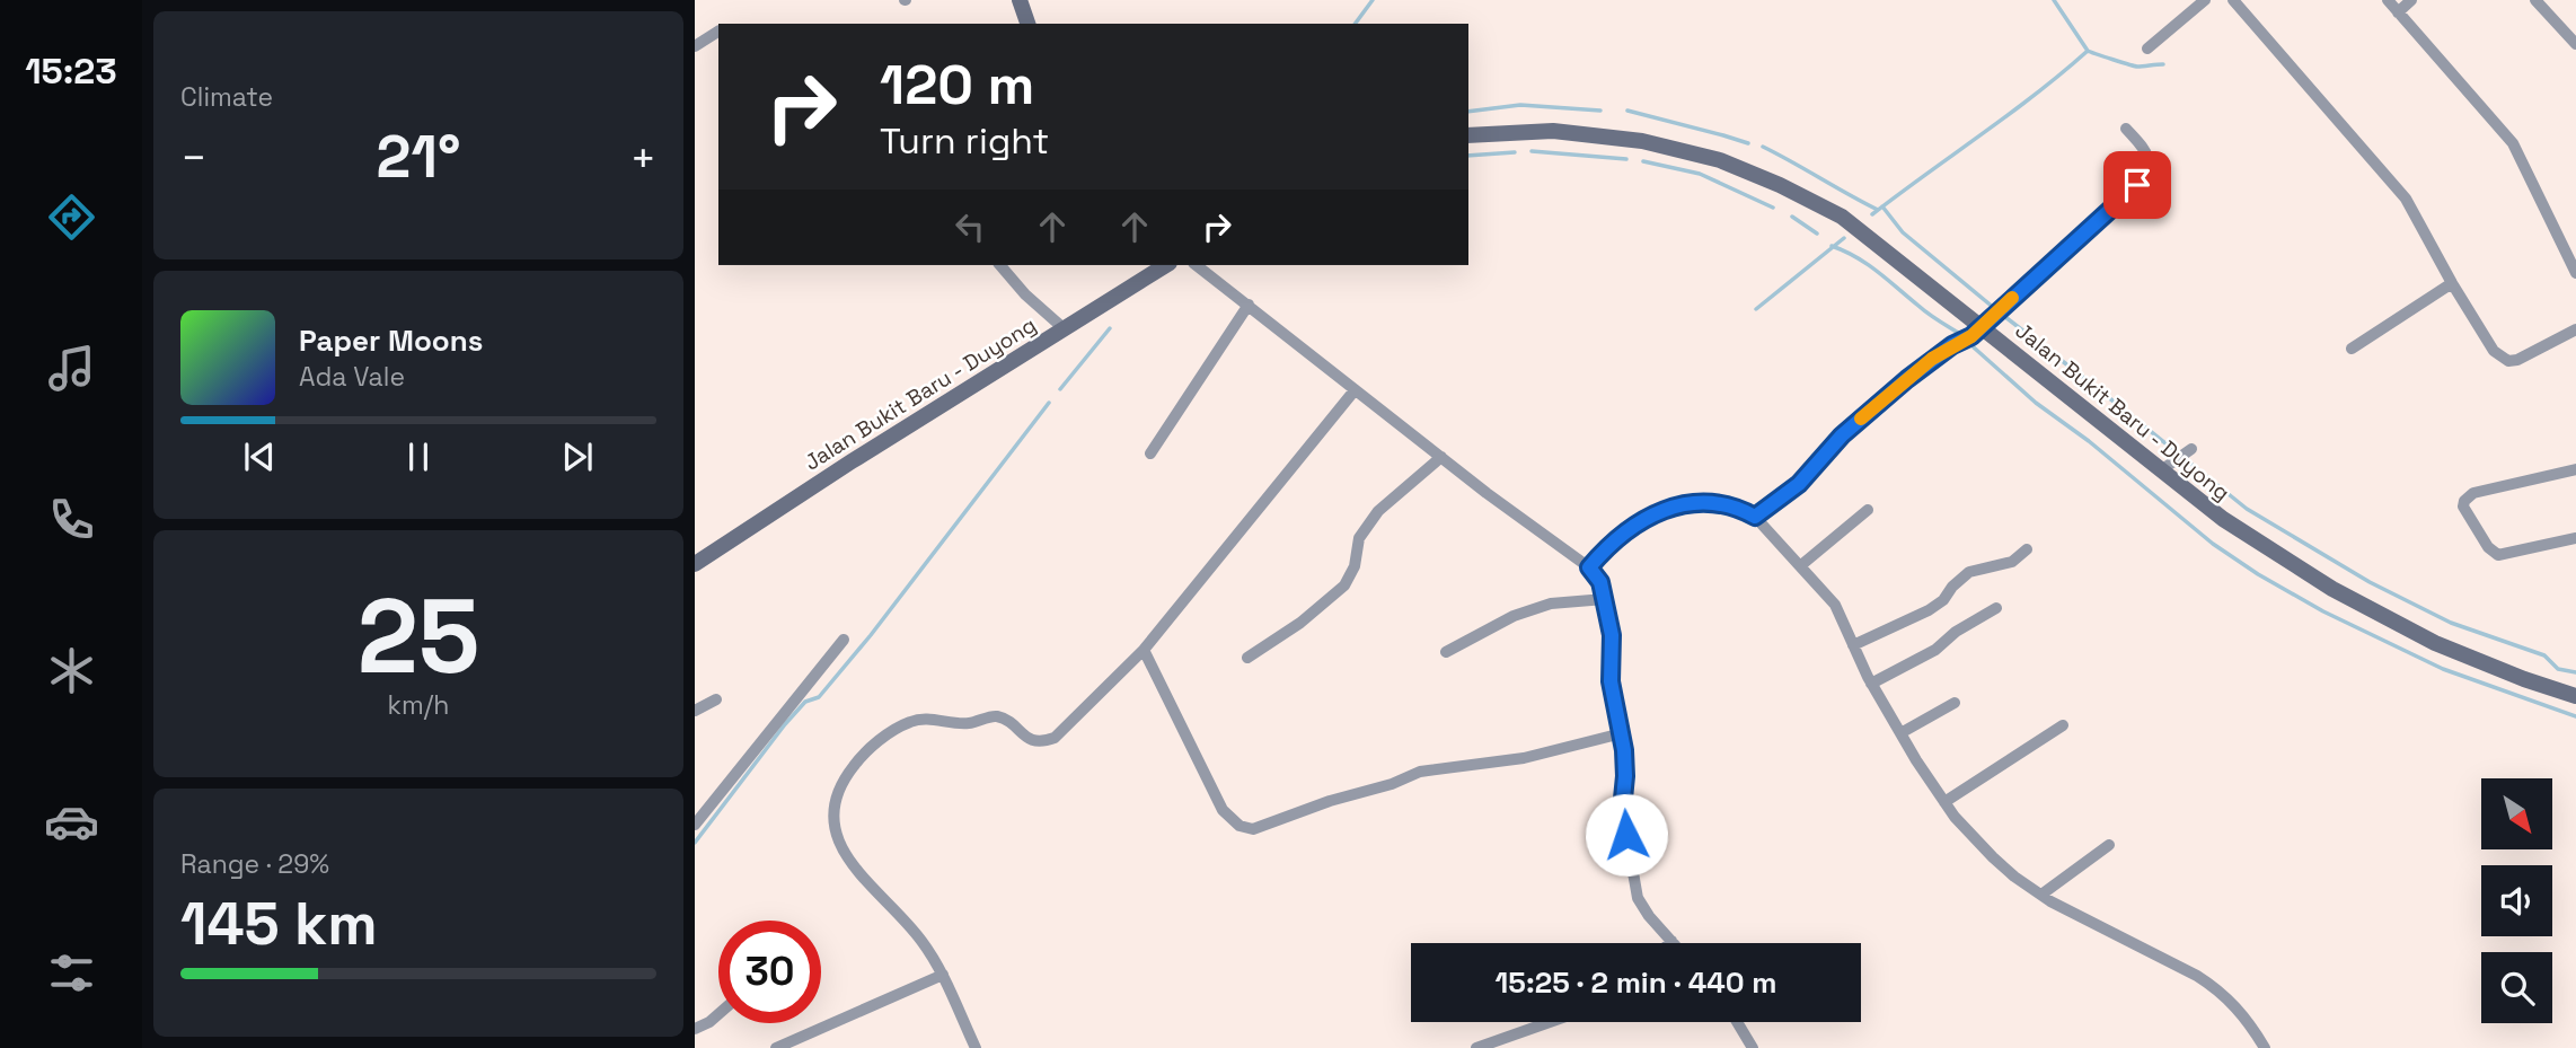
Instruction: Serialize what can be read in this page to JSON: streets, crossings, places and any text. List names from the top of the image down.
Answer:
{
  "streets": {
    "main road": ["Jalan Bukit Baru - Duyong"]
  },
  "north": "bottom right",
  "page": {
    "tabs": "15:23",
    "tile": [
      "Climate",
      ["25", "km/h"],
      ["Range · 29%", "145 km"]
    ],
    "turn": ["120 m", "Turn right"],
    "heat": ["−", "21°", "+"],
    "song": ["Paper Moons", "Ada Vale"],
    "limit": "30",
    "trip": "15:25 · 2 min · 440 m"
  }
}
